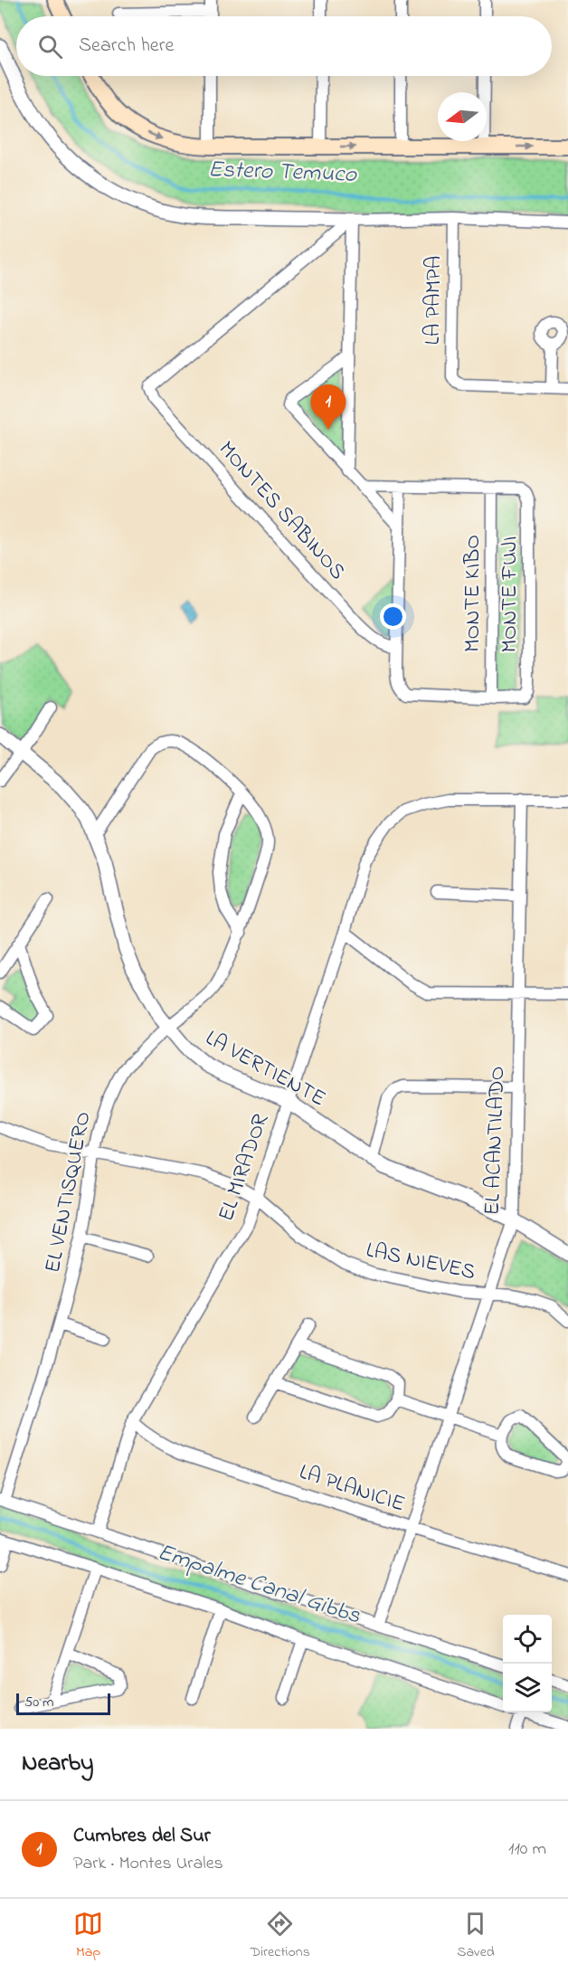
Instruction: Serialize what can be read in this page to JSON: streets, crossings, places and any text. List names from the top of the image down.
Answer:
{
  "streets": {
    "street": [
      "LA PAMPA",
      "MONTES SABINOS",
      "MONTE KIBO",
      "MONTE FUJI",
      "LA VERTIENTE",
      "EL ACANTILADO",
      "EL MIRADOR",
      "EL VENTISQUERO",
      "LAS NIEVES",
      "LA PLANICIE"
    ]
  },
  "crossings": [
    ["MONTE KIBO", "MONTE FUJI"],
    ["LA VERTIENTE", "EL ACANTILADO"],
    ["LA VERTIENTE", "EL MIRADOR"],
    ["LA VERTIENTE", "EL VENTISQUERO"],
    ["EL ACANTILADO", "EL MIRADOR"],
    ["EL ACANTILADO", "LAS NIEVES"],
    ["EL ACANTILADO", "LA PLANICIE"],
    ["EL MIRADOR", "LAS NIEVES"],
    ["EL MIRADOR", "LA PLANICIE"],
    ["EL VENTISQUERO", "LAS NIEVES"]
  ],
  "water": ["Estero Temuco", "Empalme Canal Gibbs"],
  "scale_bar": "50 m",
  "north": "left",
  "page": {
    "search": "Search here",
    "pins": "1",
    "scale": "50 m",
    "heading": "Nearby",
    "list": [
      {
        "mark": "1",
        "name": "Cumbres del Sur",
        "note": "Park · Montes Urales",
        "value": "110 m"
      }
    ],
    "nav": ["Map", "Directions", "Saved"]
  }
}
